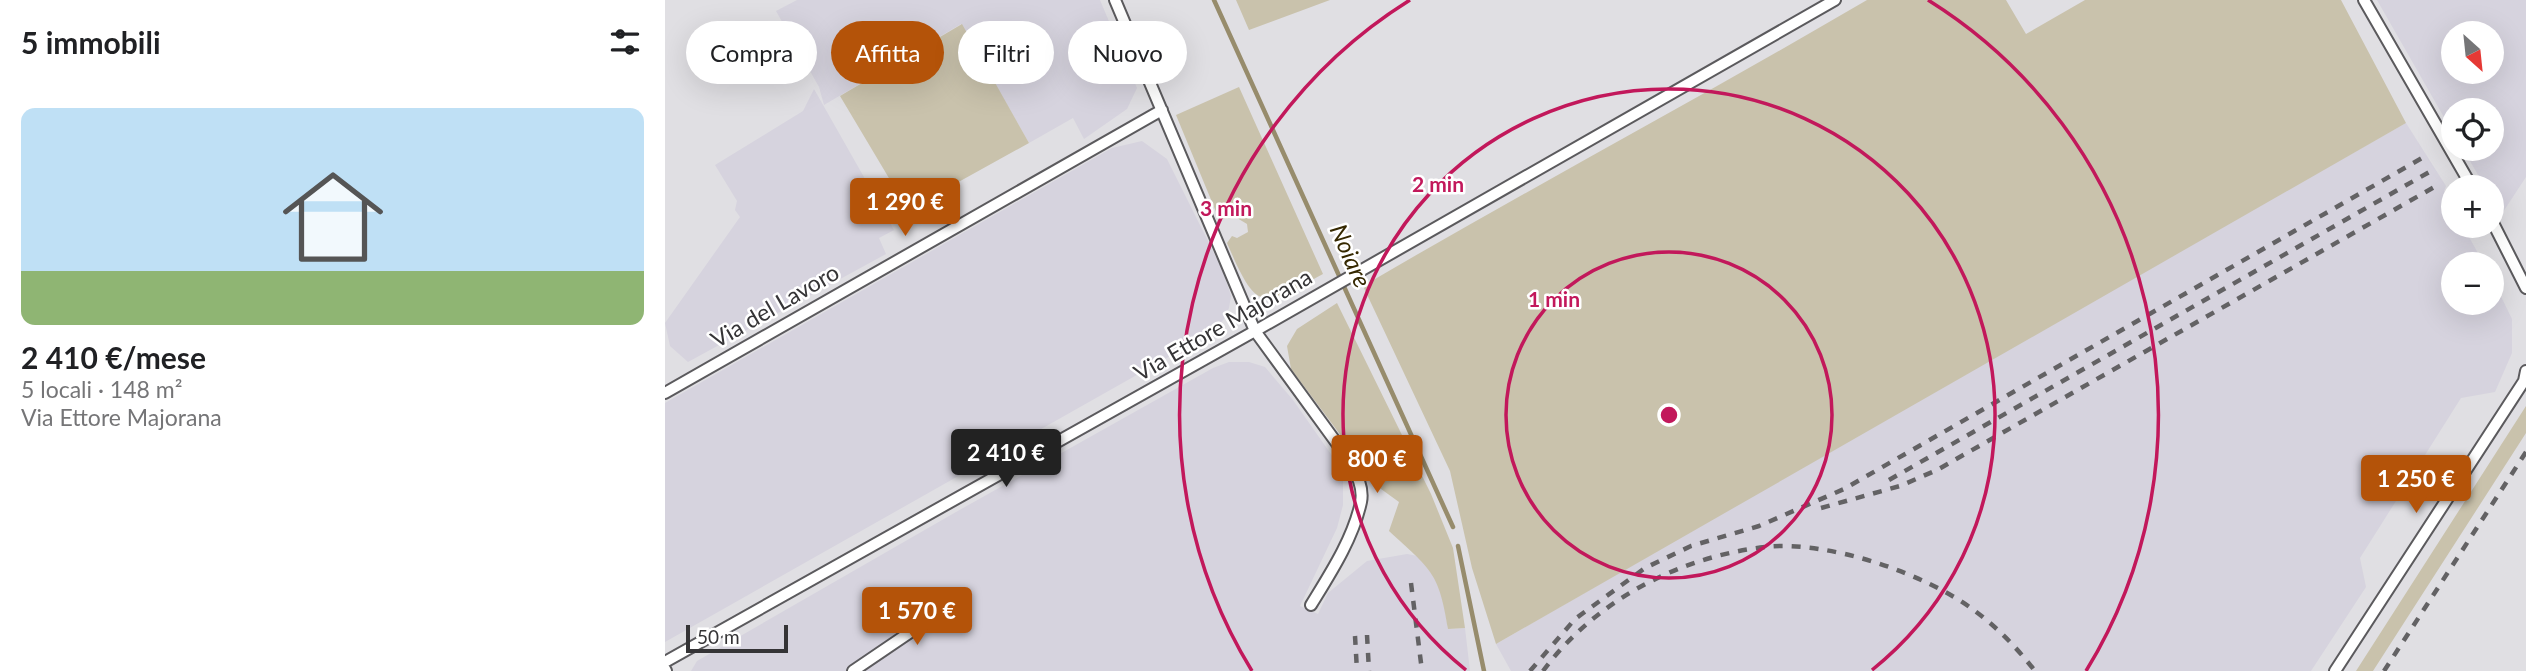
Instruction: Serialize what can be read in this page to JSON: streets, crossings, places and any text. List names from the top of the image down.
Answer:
{
  "streets": {
    "street": ["Via del Lavoro", "Via Ettore Majorana"]
  },
  "water": ["Noiare"],
  "scale_bar": "50 m",
  "north": "bottom right",
  "page": {
    "heading": "5 immobili",
    "map_buttons": ["+", "−"],
    "chip": [
      "Compra",
      "Affitta",
      "Filtri",
      "Nuovo"
    ],
    "list": [
      {
        "name": "2 410 €/mese",
        "note": "5 locali · 148 m² · Via Ettore Majorana"
      }
    ],
    "price": [
      "1 290 €",
      "2 410 €",
      "800 €",
      "1 250 €",
      "1 570 €"
    ],
    "scale": "50 m"
  },
  "rings": ["2 min", "3 min", "1 min"]
}
